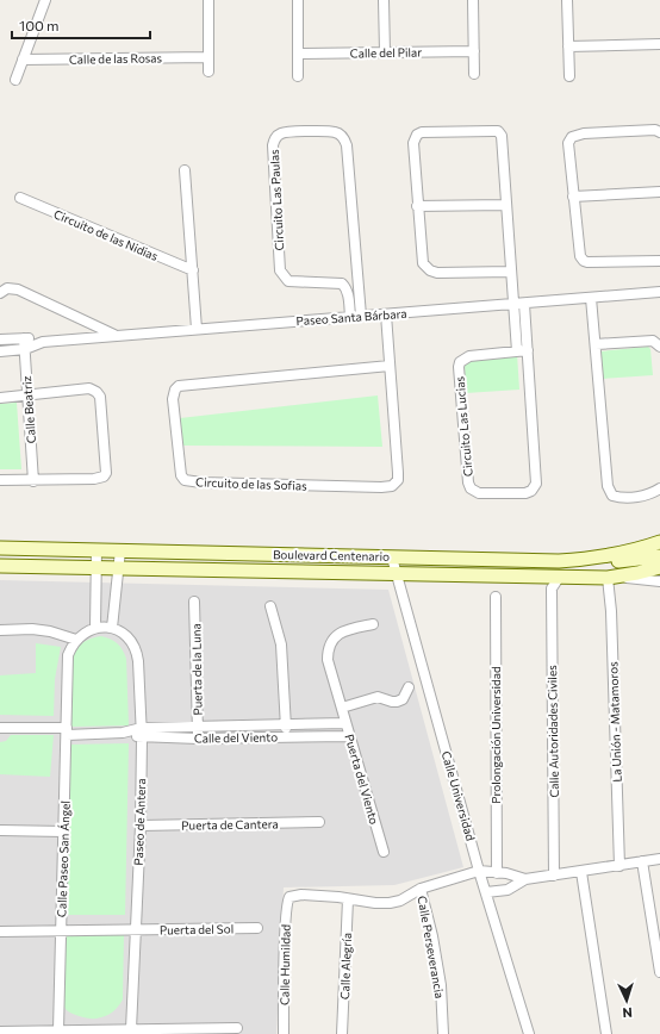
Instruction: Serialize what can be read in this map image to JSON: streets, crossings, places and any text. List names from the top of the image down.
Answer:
{
  "streets": {
    "main road": ["Boulevard Centenario"],
    "street": [
      "Calle del Pilar",
      "Calle de las Rosas",
      "Circuito Las Paulas",
      "Circuito de las Nidias",
      "Paseo Santa Bárbara",
      "Calle Beatriz",
      "Circuito Las Lucias",
      "Circuito de las Sofias",
      "Puerta de la Luna",
      "La Unión - Matamoros",
      "Calle Autoridades Civiles",
      "Prolongación Universidad",
      "Calle del Viento",
      "Puerta del Viento",
      "Calle Universidad",
      "Paseo de Antera",
      "Puerta de Cantera",
      "Calle Paseo San Ángel",
      "Puerta del Sol",
      "Calle Perseverancia",
      "Calle Humildad",
      "Calle Alegría"
    ]
  },
  "crossings": [
    ["Circuito Las Paulas", "Paseo Santa Bárbara"],
    ["Paseo Santa Bárbara", "Calle Beatriz"],
    ["Paseo Santa Bárbara", "Circuito Las Lucias"],
    ["Paseo Santa Bárbara", "Circuito de las Sofias"],
    ["Boulevard Centenario", "La Unión - Matamoros"],
    ["Boulevard Centenario", "Calle Autoridades Civiles"],
    ["Boulevard Centenario", "Calle Universidad"],
    ["Puerta de la Luna", "Calle del Viento"],
    ["Calle del Viento", "Puerta del Viento"],
    ["Calle del Viento", "Paseo de Antera"],
    ["Calle del Viento", "Calle Paseo San Ángel"],
    ["Paseo de Antera", "Puerta de Cantera"],
    ["Paseo de Antera", "Puerta del Sol"],
    ["Calle Paseo San Ángel", "Puerta del Sol"],
    ["Calle Humildad", "Calle Alegría"]
  ],
  "scale_bar": "100 m",
  "north": "bottom"
}
